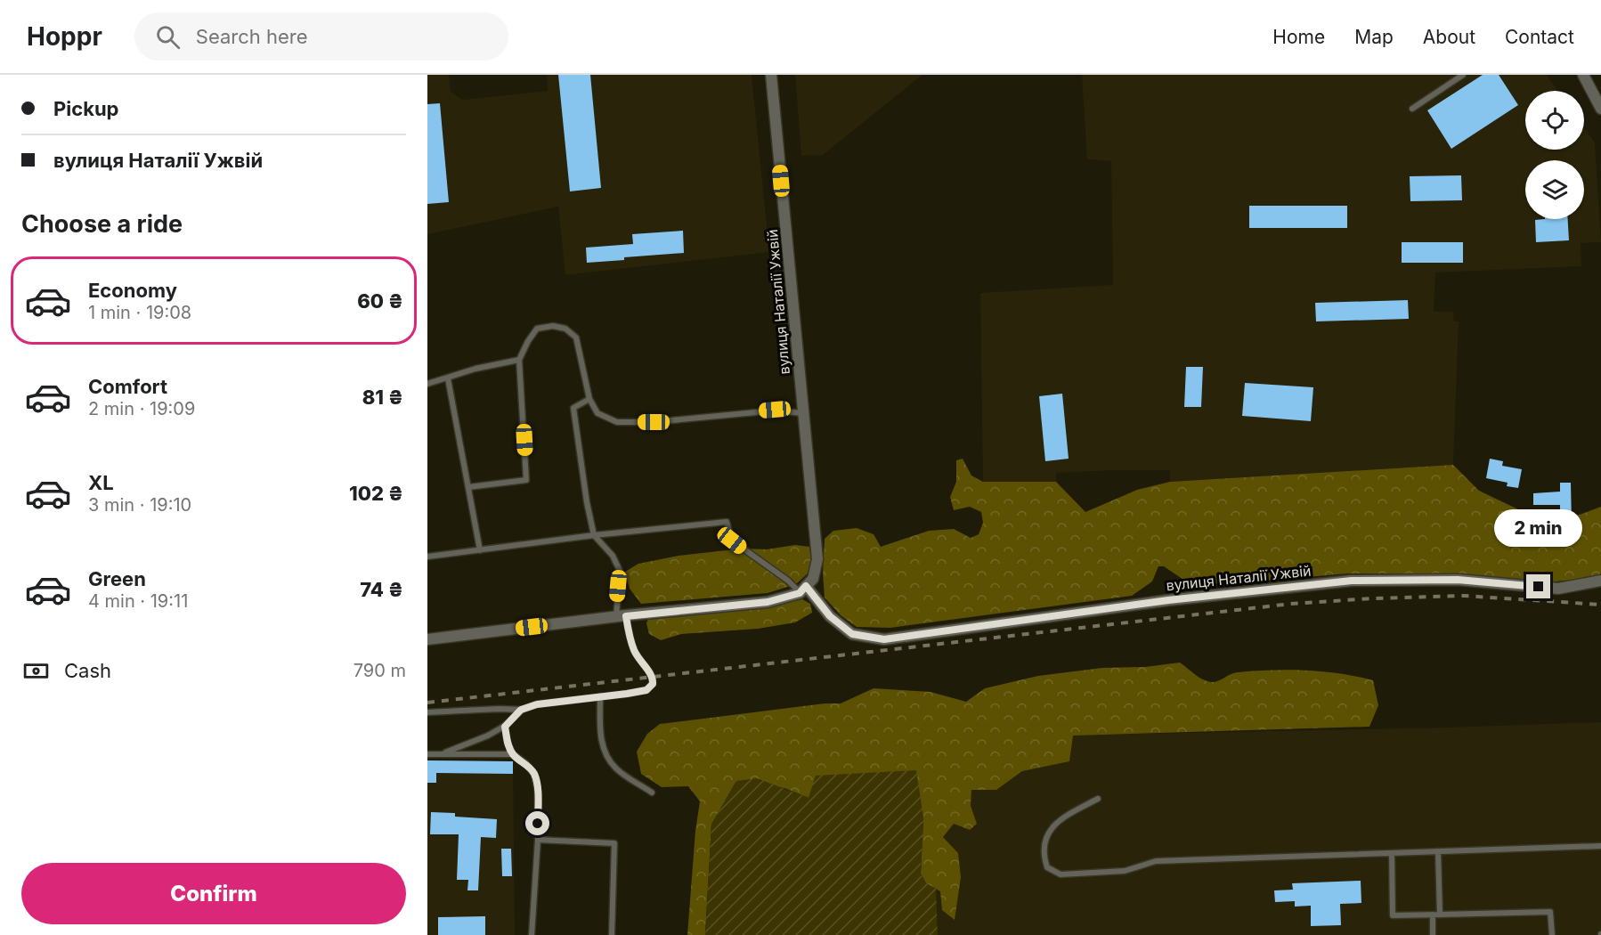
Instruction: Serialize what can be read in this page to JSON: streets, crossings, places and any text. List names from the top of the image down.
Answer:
{
  "streets": {
    "street": ["вулиця Наталії Ужвій"]
  },
  "page": {
    "header": "Hoppr",
    "search": "Search here",
    "nav": [
      "Home",
      "Map",
      "About",
      "Contact"
    ],
    "banner": ["Pickup", "вулиця Наталії Ужвій"],
    "heading": "Choose a ride",
    "list": [
      {
        "name": "Economy",
        "note": "1 min · 19:08",
        "value": "60 ₴"
      },
      {
        "name": "Comfort",
        "note": "2 min · 19:09",
        "value": "81 ₴"
      },
      {
        "name": "XL",
        "note": "3 min · 19:10",
        "value": "102 ₴"
      },
      {
        "name": "Green",
        "note": "4 min · 19:11",
        "value": "74 ₴"
      }
    ],
    "bubble": "2 min",
    "pay": ["Cash", "790 m"],
    "buttons": "Confirm"
  }
}
